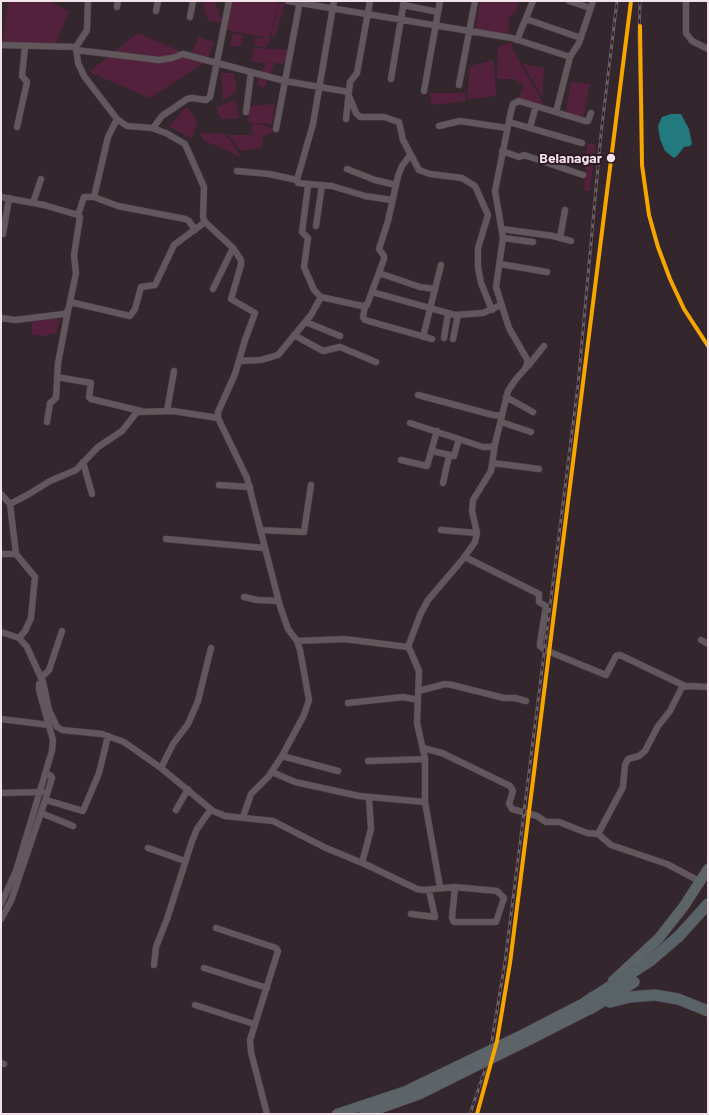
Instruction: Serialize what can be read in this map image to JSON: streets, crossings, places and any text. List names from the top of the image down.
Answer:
{
  "places": ["Belanagar"]
}
